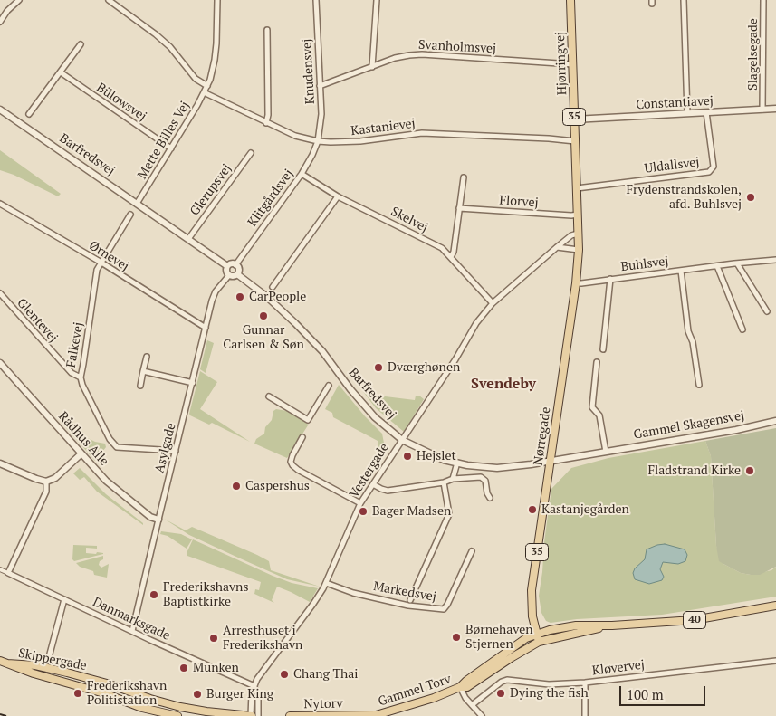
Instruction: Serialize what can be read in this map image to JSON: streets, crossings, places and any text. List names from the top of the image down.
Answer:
{
  "streets": {
    "main road": [
      "Hjørringvej",
      "35",
      "Nørregade",
      "40",
      "Skippergade",
      "Gammel Torv",
      "Nytorv"
    ],
    "street": [
      "Svanholmsvej",
      "Slagelsegade",
      "Knudensvej",
      "Bülowsvej",
      "Constantiavej",
      "Kastanievej",
      "Mette Billes Vej",
      "Barfredsvej",
      "Uldallsvej",
      "Glerupsvej",
      "Klitgårdsvej",
      "Florvej",
      "Skelvej",
      "Ørnevej",
      "Buhlsvej",
      "Glentevej",
      "Falkevej",
      "Gammel Skagensvej",
      "Rådhus Alle",
      "Asylgade",
      "Vestergade",
      "Markedsvej",
      "Danmarksgade",
      "Kløvervej"
    ]
  },
  "crossings": [
    ["Svanholmsvej", "Hjørringvej"],
    ["Svanholmsvej", "Knudensvej"],
    ["Slagelsegade", "Constantiavej"],
    ["Hjørringvej", "Constantiavej"],
    ["Hjørringvej", "Kastanievej"],
    ["Hjørringvej", "Uldallsvej"],
    ["Hjørringvej", "Florvej"],
    ["Hjørringvej", "Nørregade"],
    ["Hjørringvej", "Vestergade"],
    ["Knudensvej", "Kastanievej"],
    ["Knudensvej", "Klitgårdsvej"],
    ["Bülowsvej", "Mette Billes Vej"],
    ["Constantiavej", "Uldallsvej"],
    ["Kastanievej", "Mette Billes Vej"],
    ["Kastanievej", "Klitgårdsvej"],
    ["Mette Billes Vej", "Barfredsvej"],
    ["Barfredsvej", "Glerupsvej"],
    ["Barfredsvej", "Klitgårdsvej"],
    ["Barfredsvej", "Gammel Skagensvej"],
    ["Barfredsvej", "Nørregade"],
    ["Barfredsvej", "Asylgade"],
    ["Barfredsvej", "Vestergade"],
    ["Klitgårdsvej", "Skelvej"],
    ["Klitgårdsvej", "Asylgade"],
    ["Skelvej", "Vestergade"],
    ["Ørnevej", "Falkevej"],
    ["Ørnevej", "Asylgade"],
    ["Buhlsvej", "Nørregade"],
    ["Glentevej", "Falkevej"],
    ["Falkevej", "Asylgade"],
    ["Gammel Skagensvej", "Nørregade"],
    ["Nørregade", "Vestergade"],
    ["Nørregade", "40"],
    ["Nørregade", "Gammel Torv"],
    ["Rådhus Alle", "Asylgade"],
    ["Asylgade", "Danmarksgade"],
    ["Vestergade", "Markedsvej"],
    ["Vestergade", "Danmarksgade"],
    ["40", "Gammel Torv"],
    ["Gammel Torv", "Nytorv"]
  ],
  "districts": ["Svendeby"],
  "places": [
    "Frydenstrandskolen, afd. Buhlsvej",
    "CarPeople",
    "Gunnar Carlsen & Søn",
    "Dværghønen",
    "Hejslet",
    "Fladstrand Kirke",
    "Caspershus",
    "Kastanjegården",
    "Bager Madsen",
    "Frederikshavns Baptistkirke",
    "Børnehaven Stjernen",
    "Arresthuset i Frederikshavn",
    "Munken",
    "Chang Thai",
    "Frederikshavn Politistation",
    "Dying the fish",
    "Burger King"
  ],
  "scale_bar": "100 m"
}
